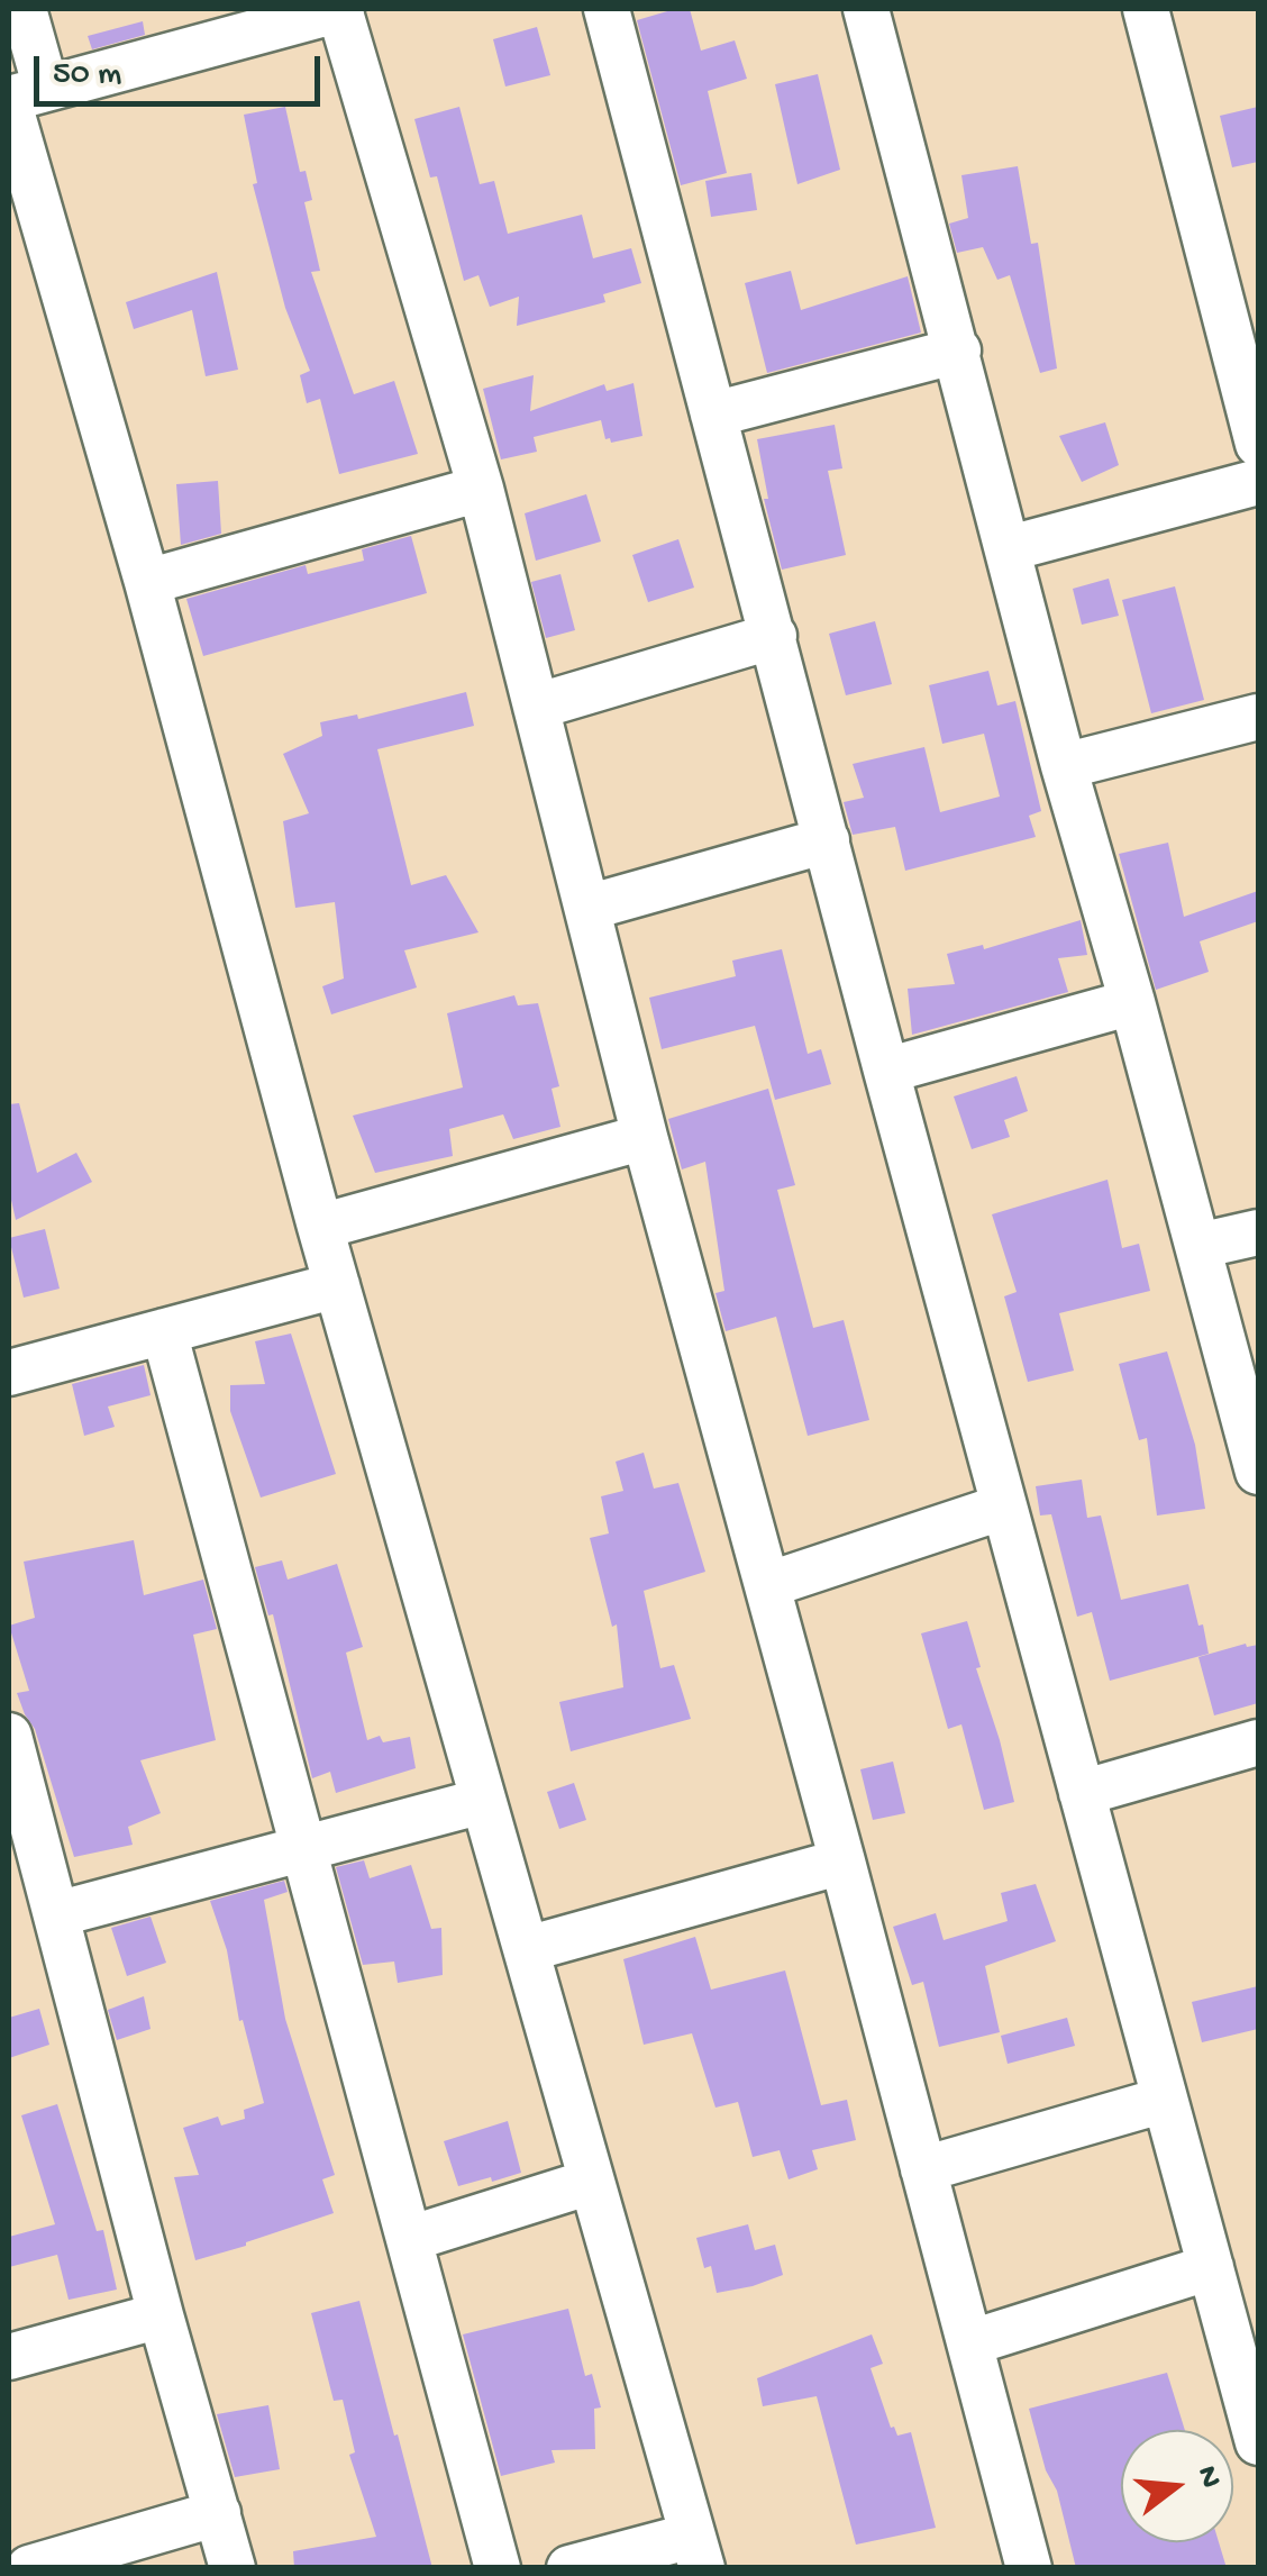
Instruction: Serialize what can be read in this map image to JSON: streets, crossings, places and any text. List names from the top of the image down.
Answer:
{
  "scale_bar": "50 m",
  "north": "right"
}
